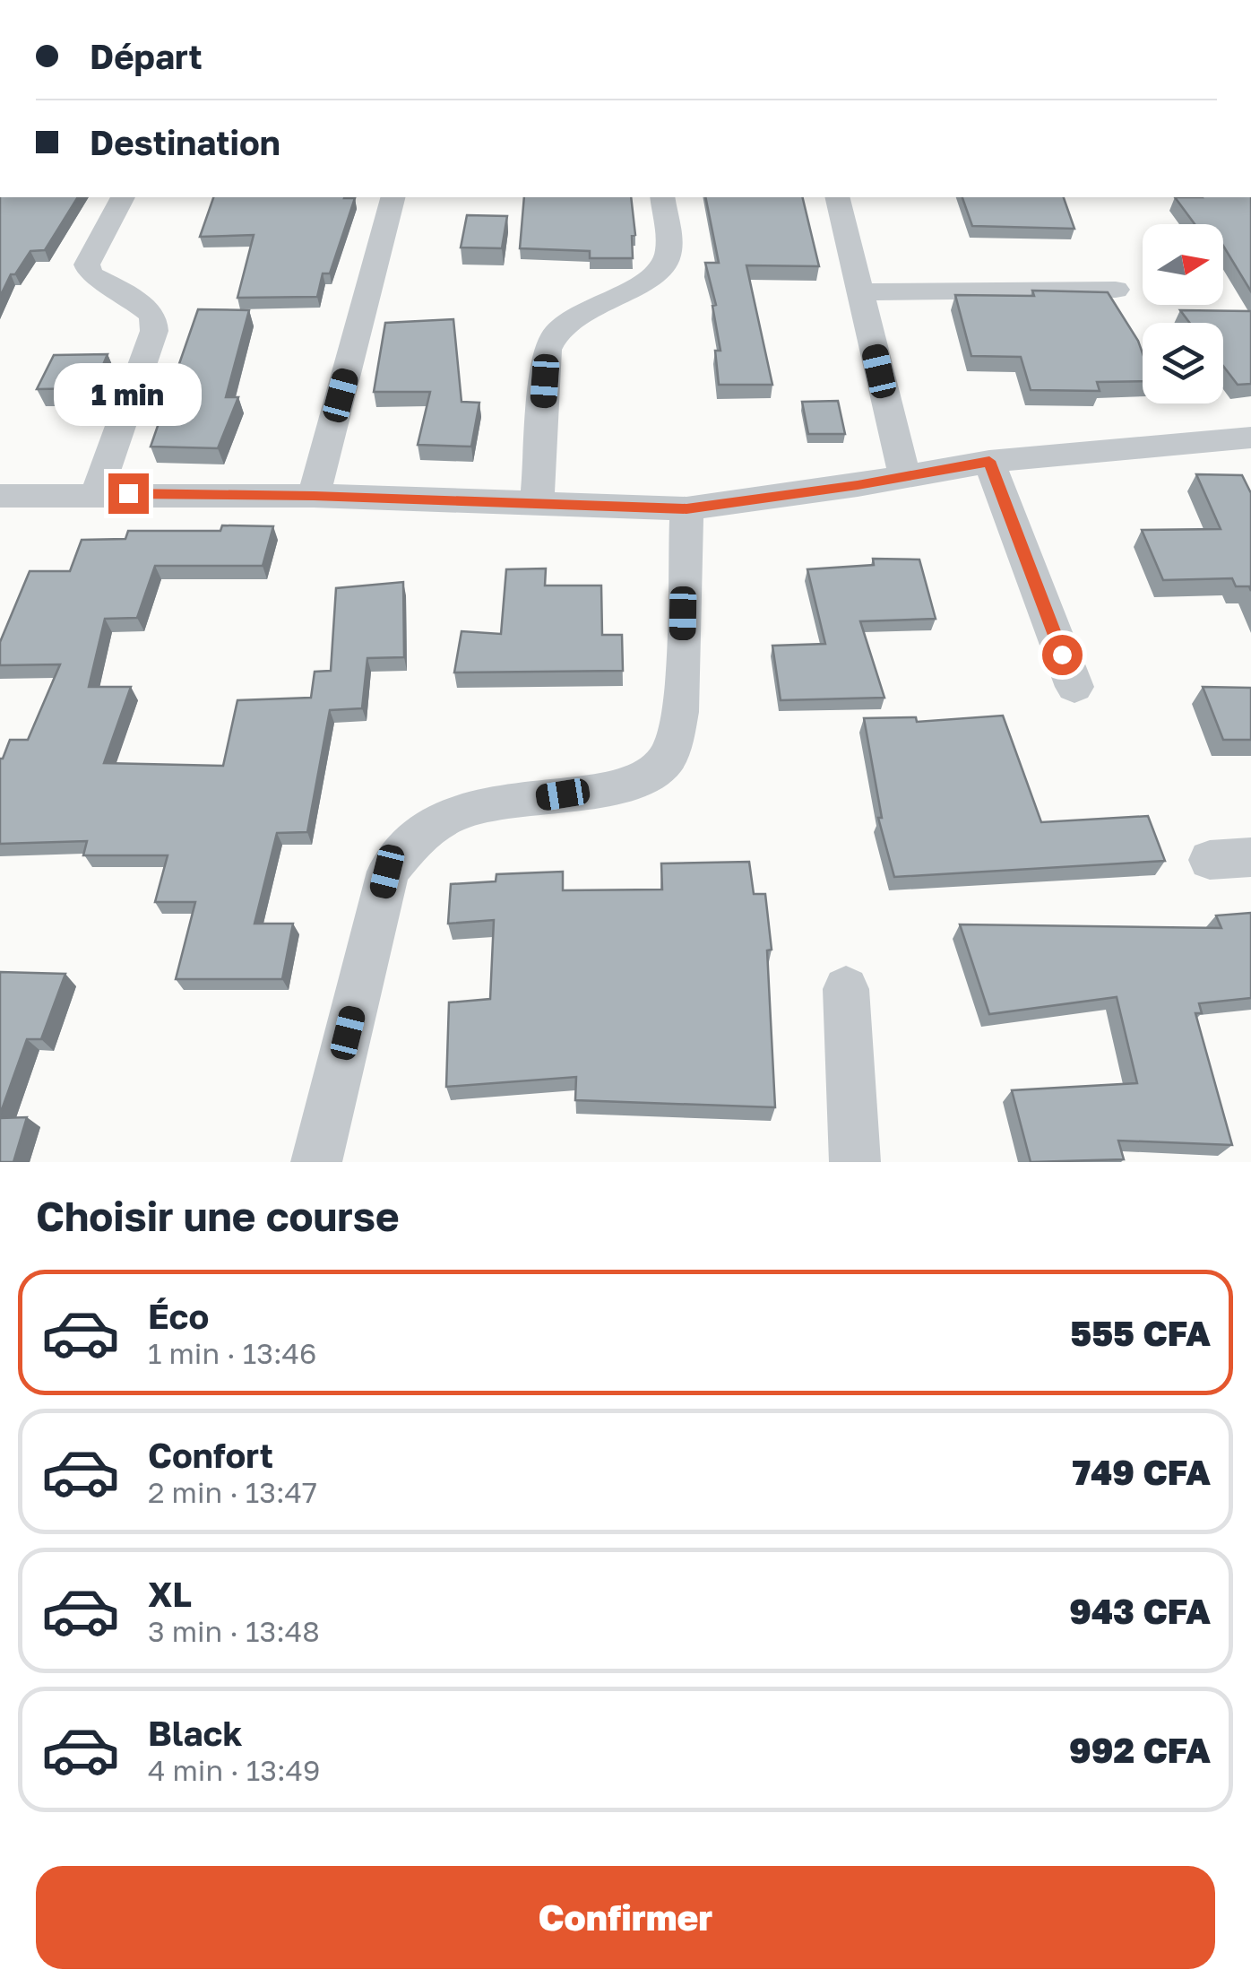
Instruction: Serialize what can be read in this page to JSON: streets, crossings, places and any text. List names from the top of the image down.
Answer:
{
  "north": "right",
  "page": {
    "banner": ["Départ", "Destination"],
    "bubble": "1 min",
    "heading": "Choisir une course",
    "list": [
      {
        "name": "Éco",
        "note": "1 min · 13:46",
        "value": "555 CFA"
      },
      {
        "name": "Confort",
        "note": "2 min · 13:47",
        "value": "749 CFA"
      },
      {
        "name": "XL",
        "note": "3 min · 13:48",
        "value": "943 CFA"
      },
      {
        "name": "Black",
        "note": "4 min · 13:49",
        "value": "992 CFA"
      }
    ],
    "buttons": "Confirmer"
  }
}
